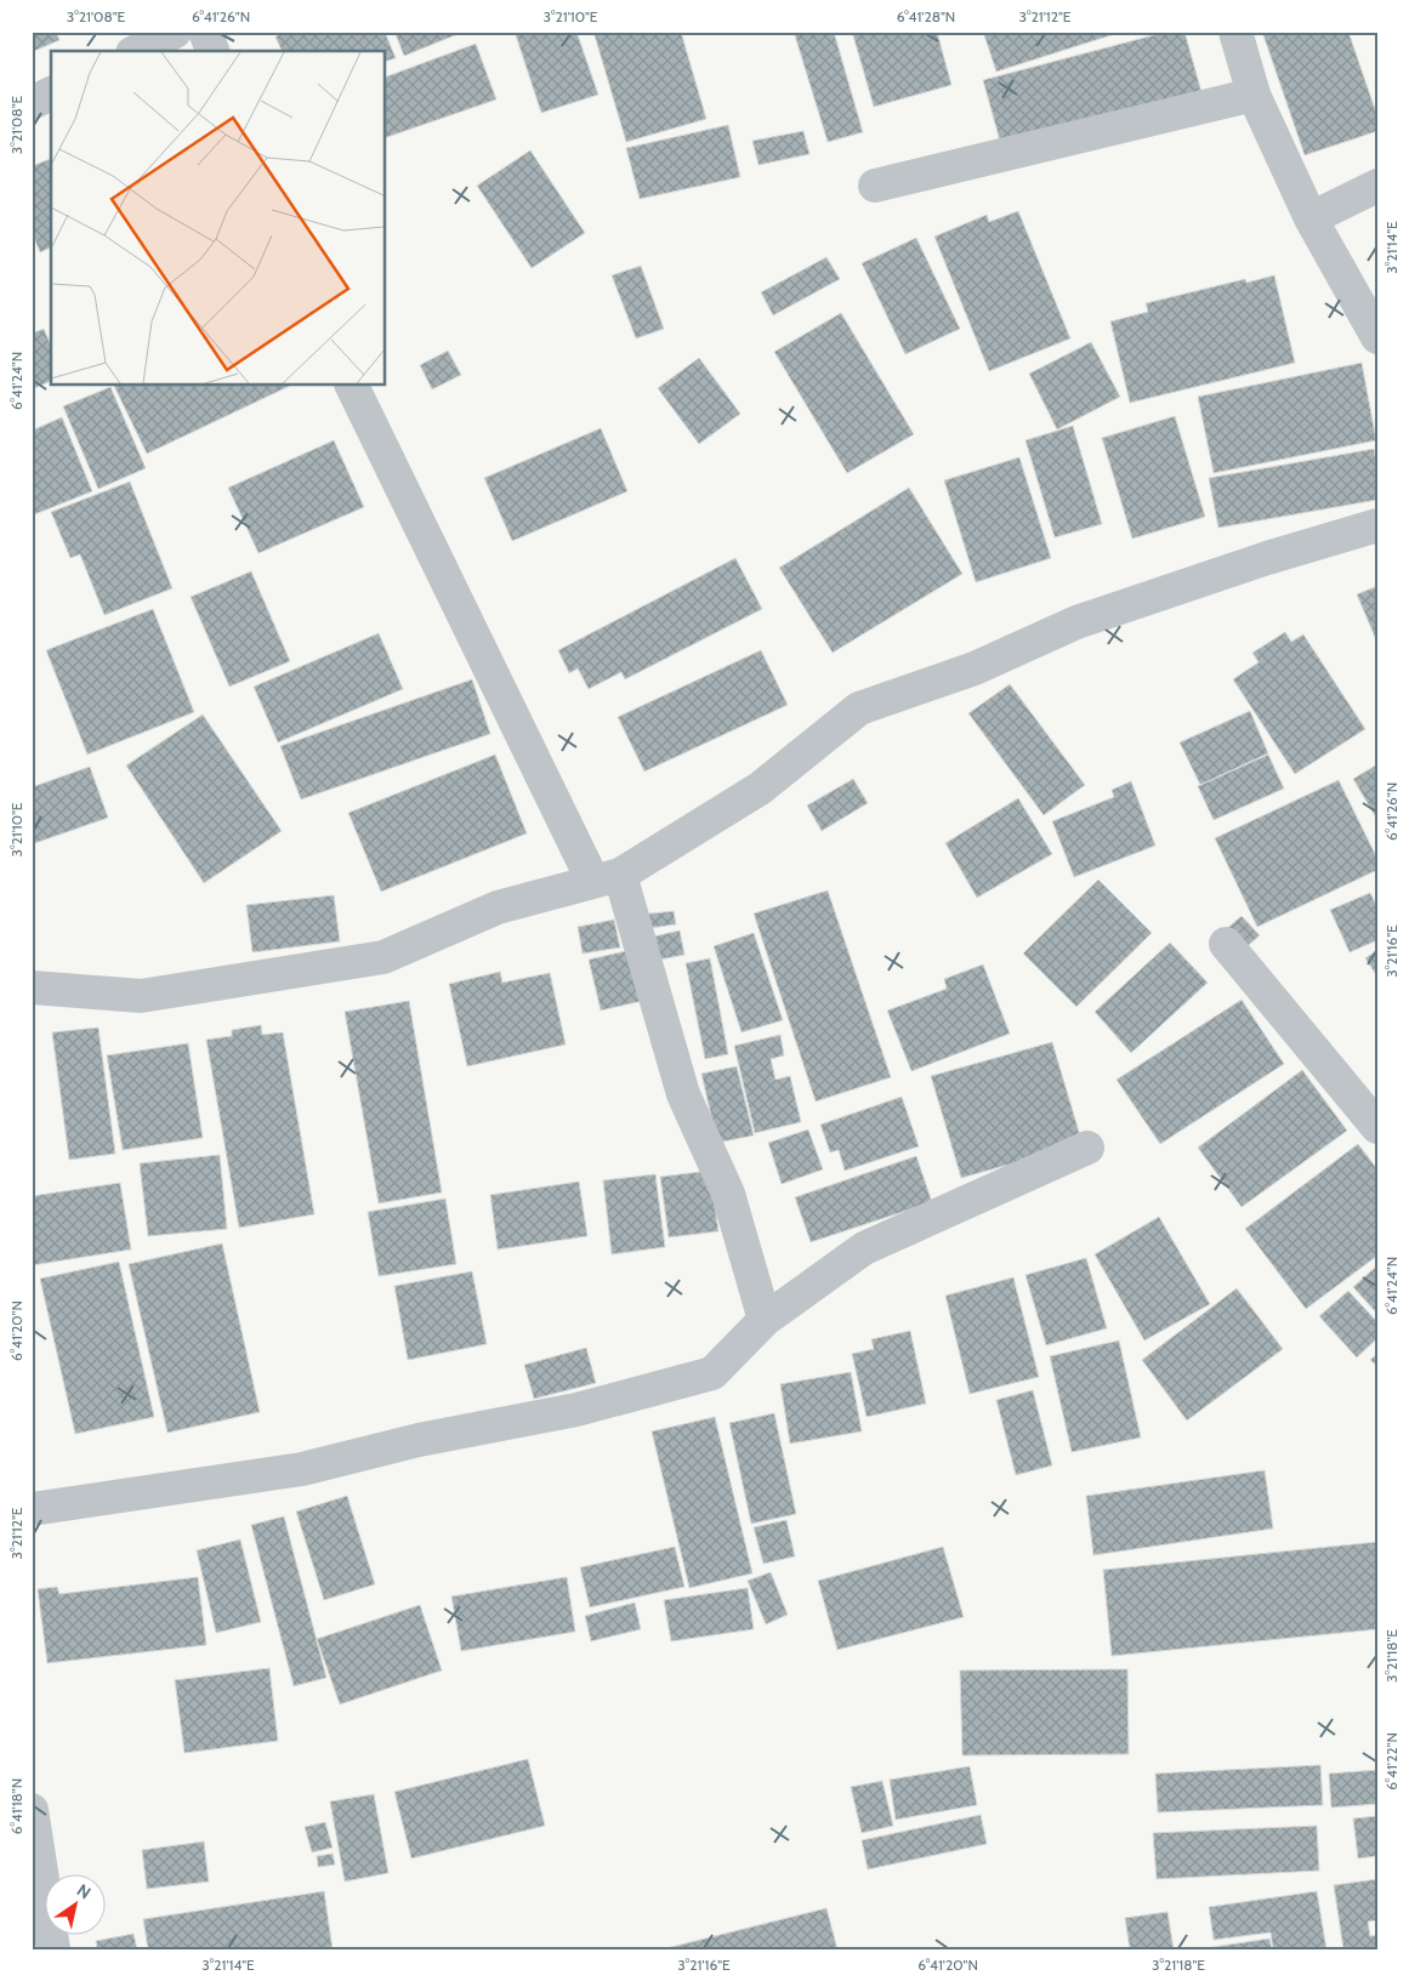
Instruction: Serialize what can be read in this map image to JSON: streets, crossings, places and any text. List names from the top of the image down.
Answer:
{
  "north": "top right",
  "coordinates": [
    "3°21'08\"E",
    "6°41'26\"N",
    "3°21'10\"E",
    "6°41'28\"N",
    "3°21'12\"E",
    "3°21'14\"E",
    "6°41'24\"N",
    "3°21'16\"E",
    "6°41'20\"N",
    "3°21'18\"E",
    "6°41'22\"N",
    "6°41'18\"N"
  ]
}
